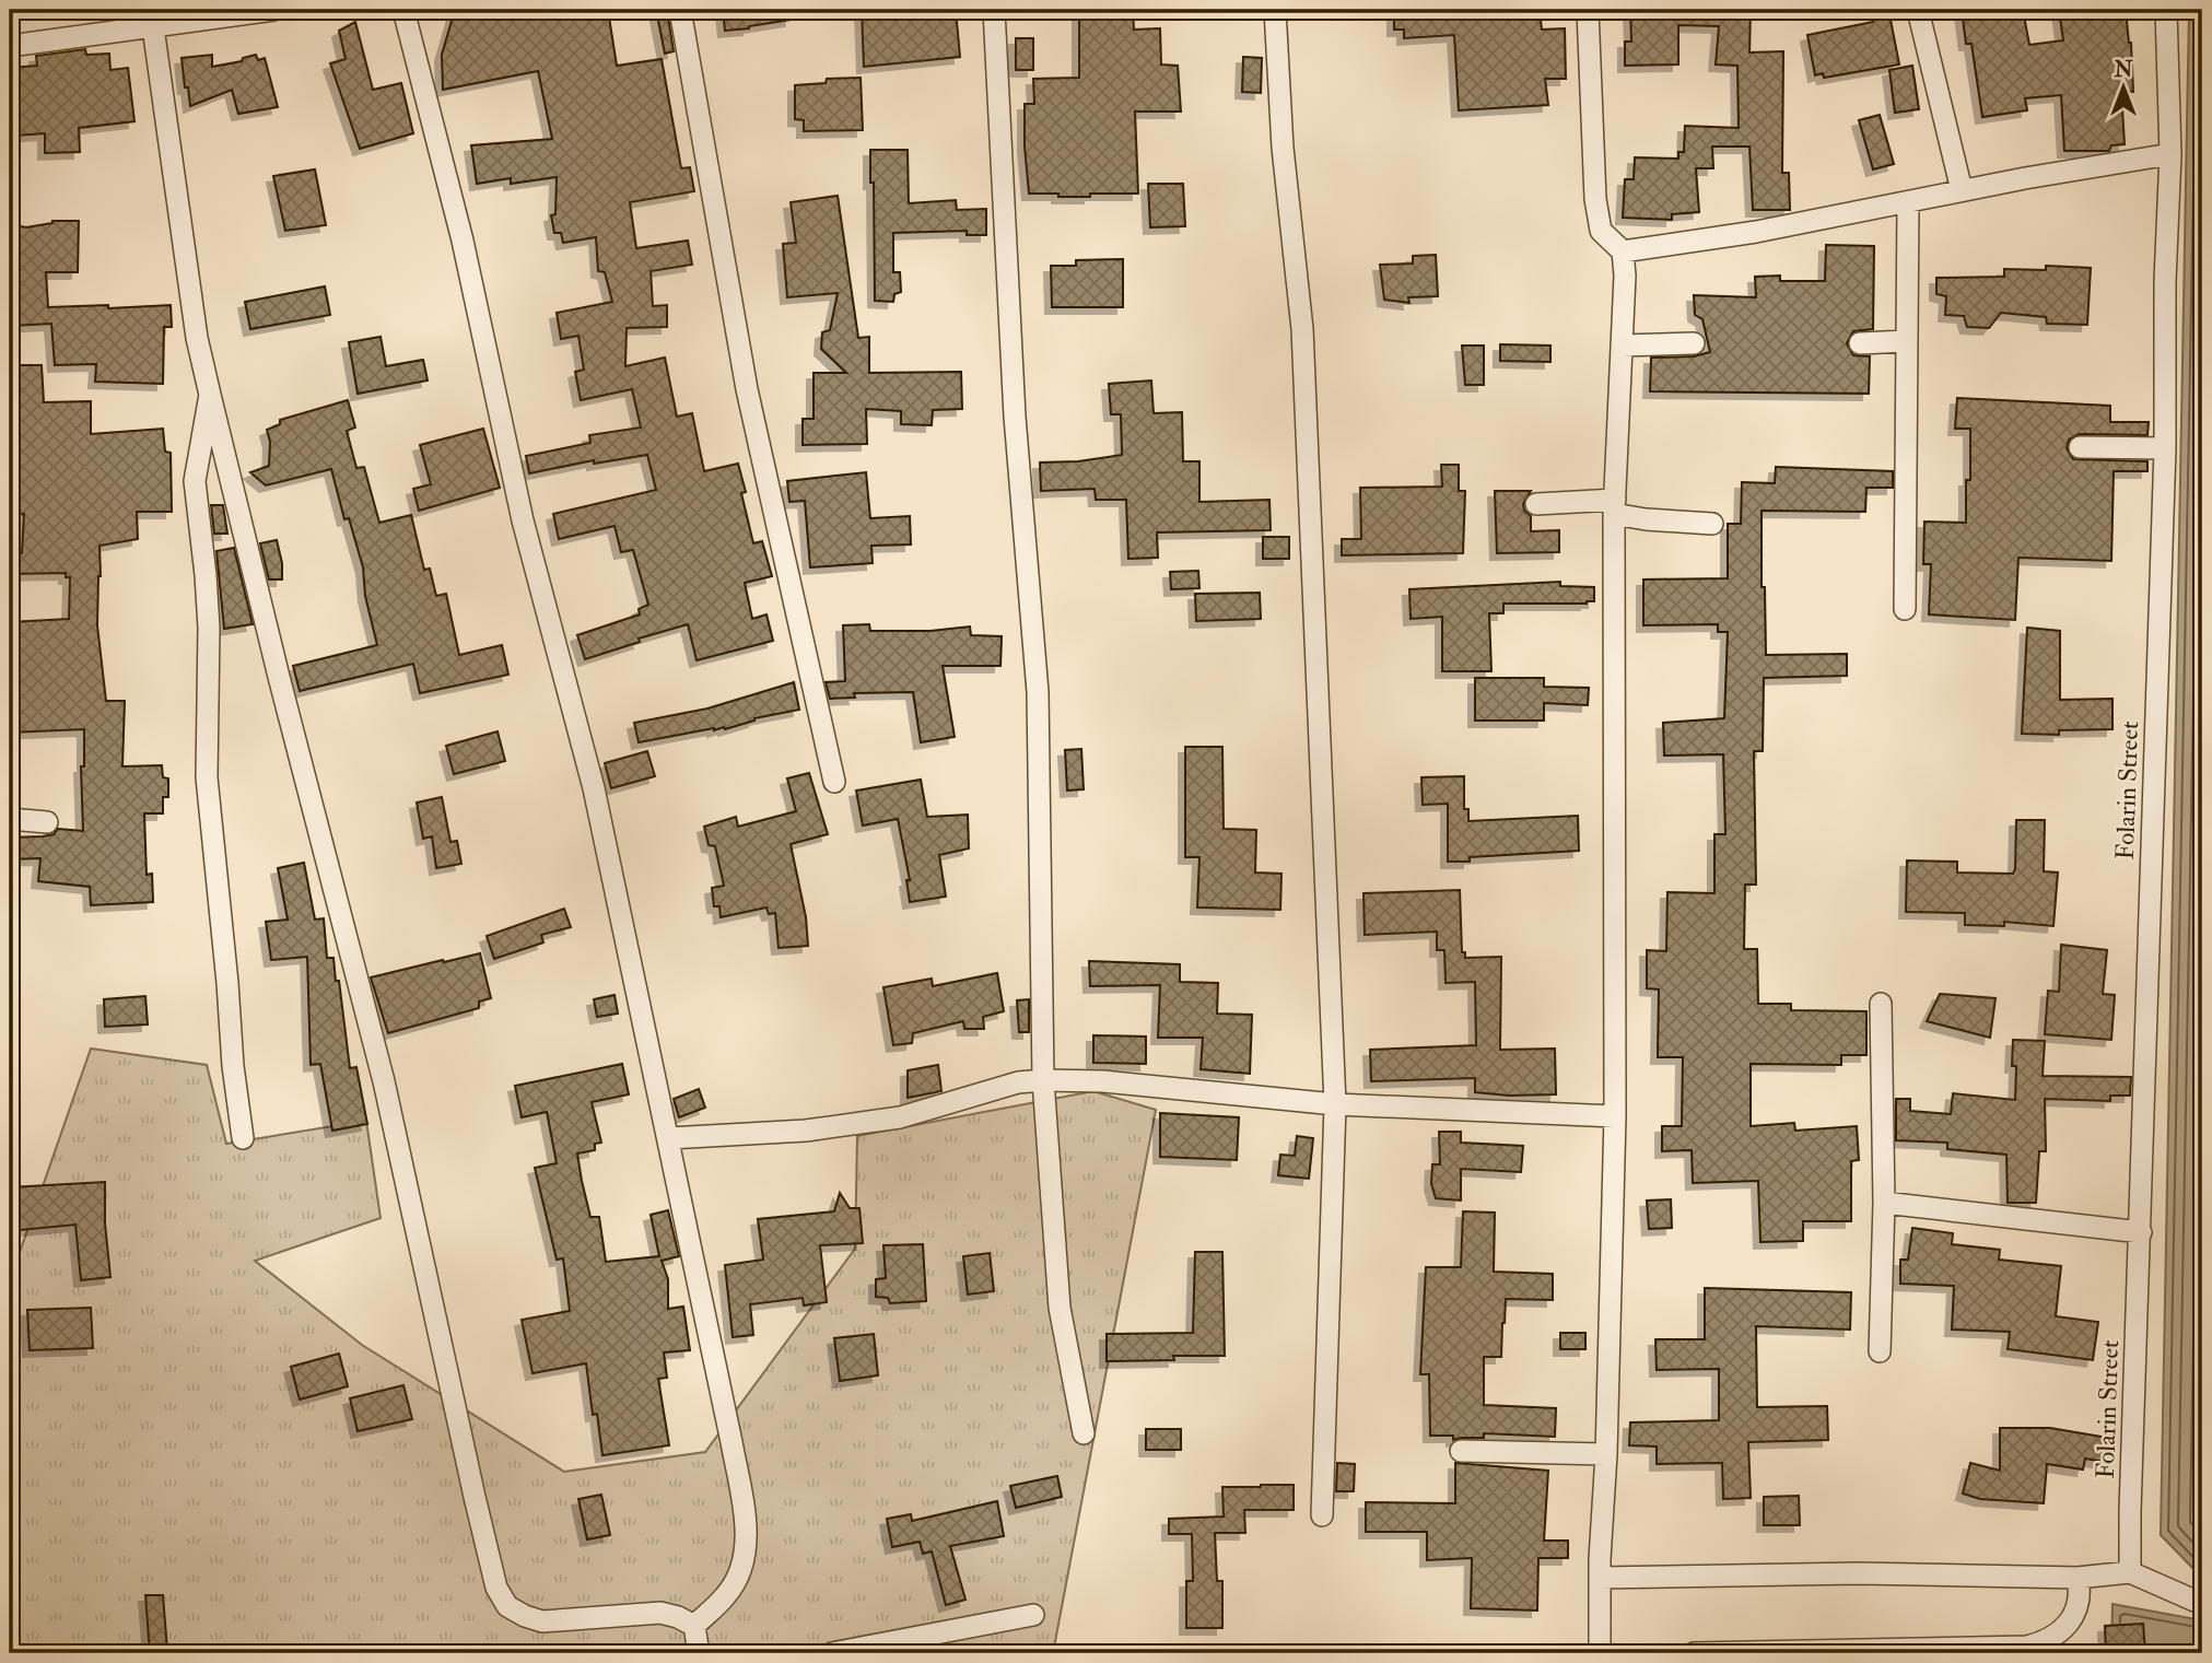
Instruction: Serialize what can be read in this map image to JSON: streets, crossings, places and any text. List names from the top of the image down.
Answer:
{
  "streets": {
    "street": ["Folarin Street"]
  },
  "north": "top"
}
